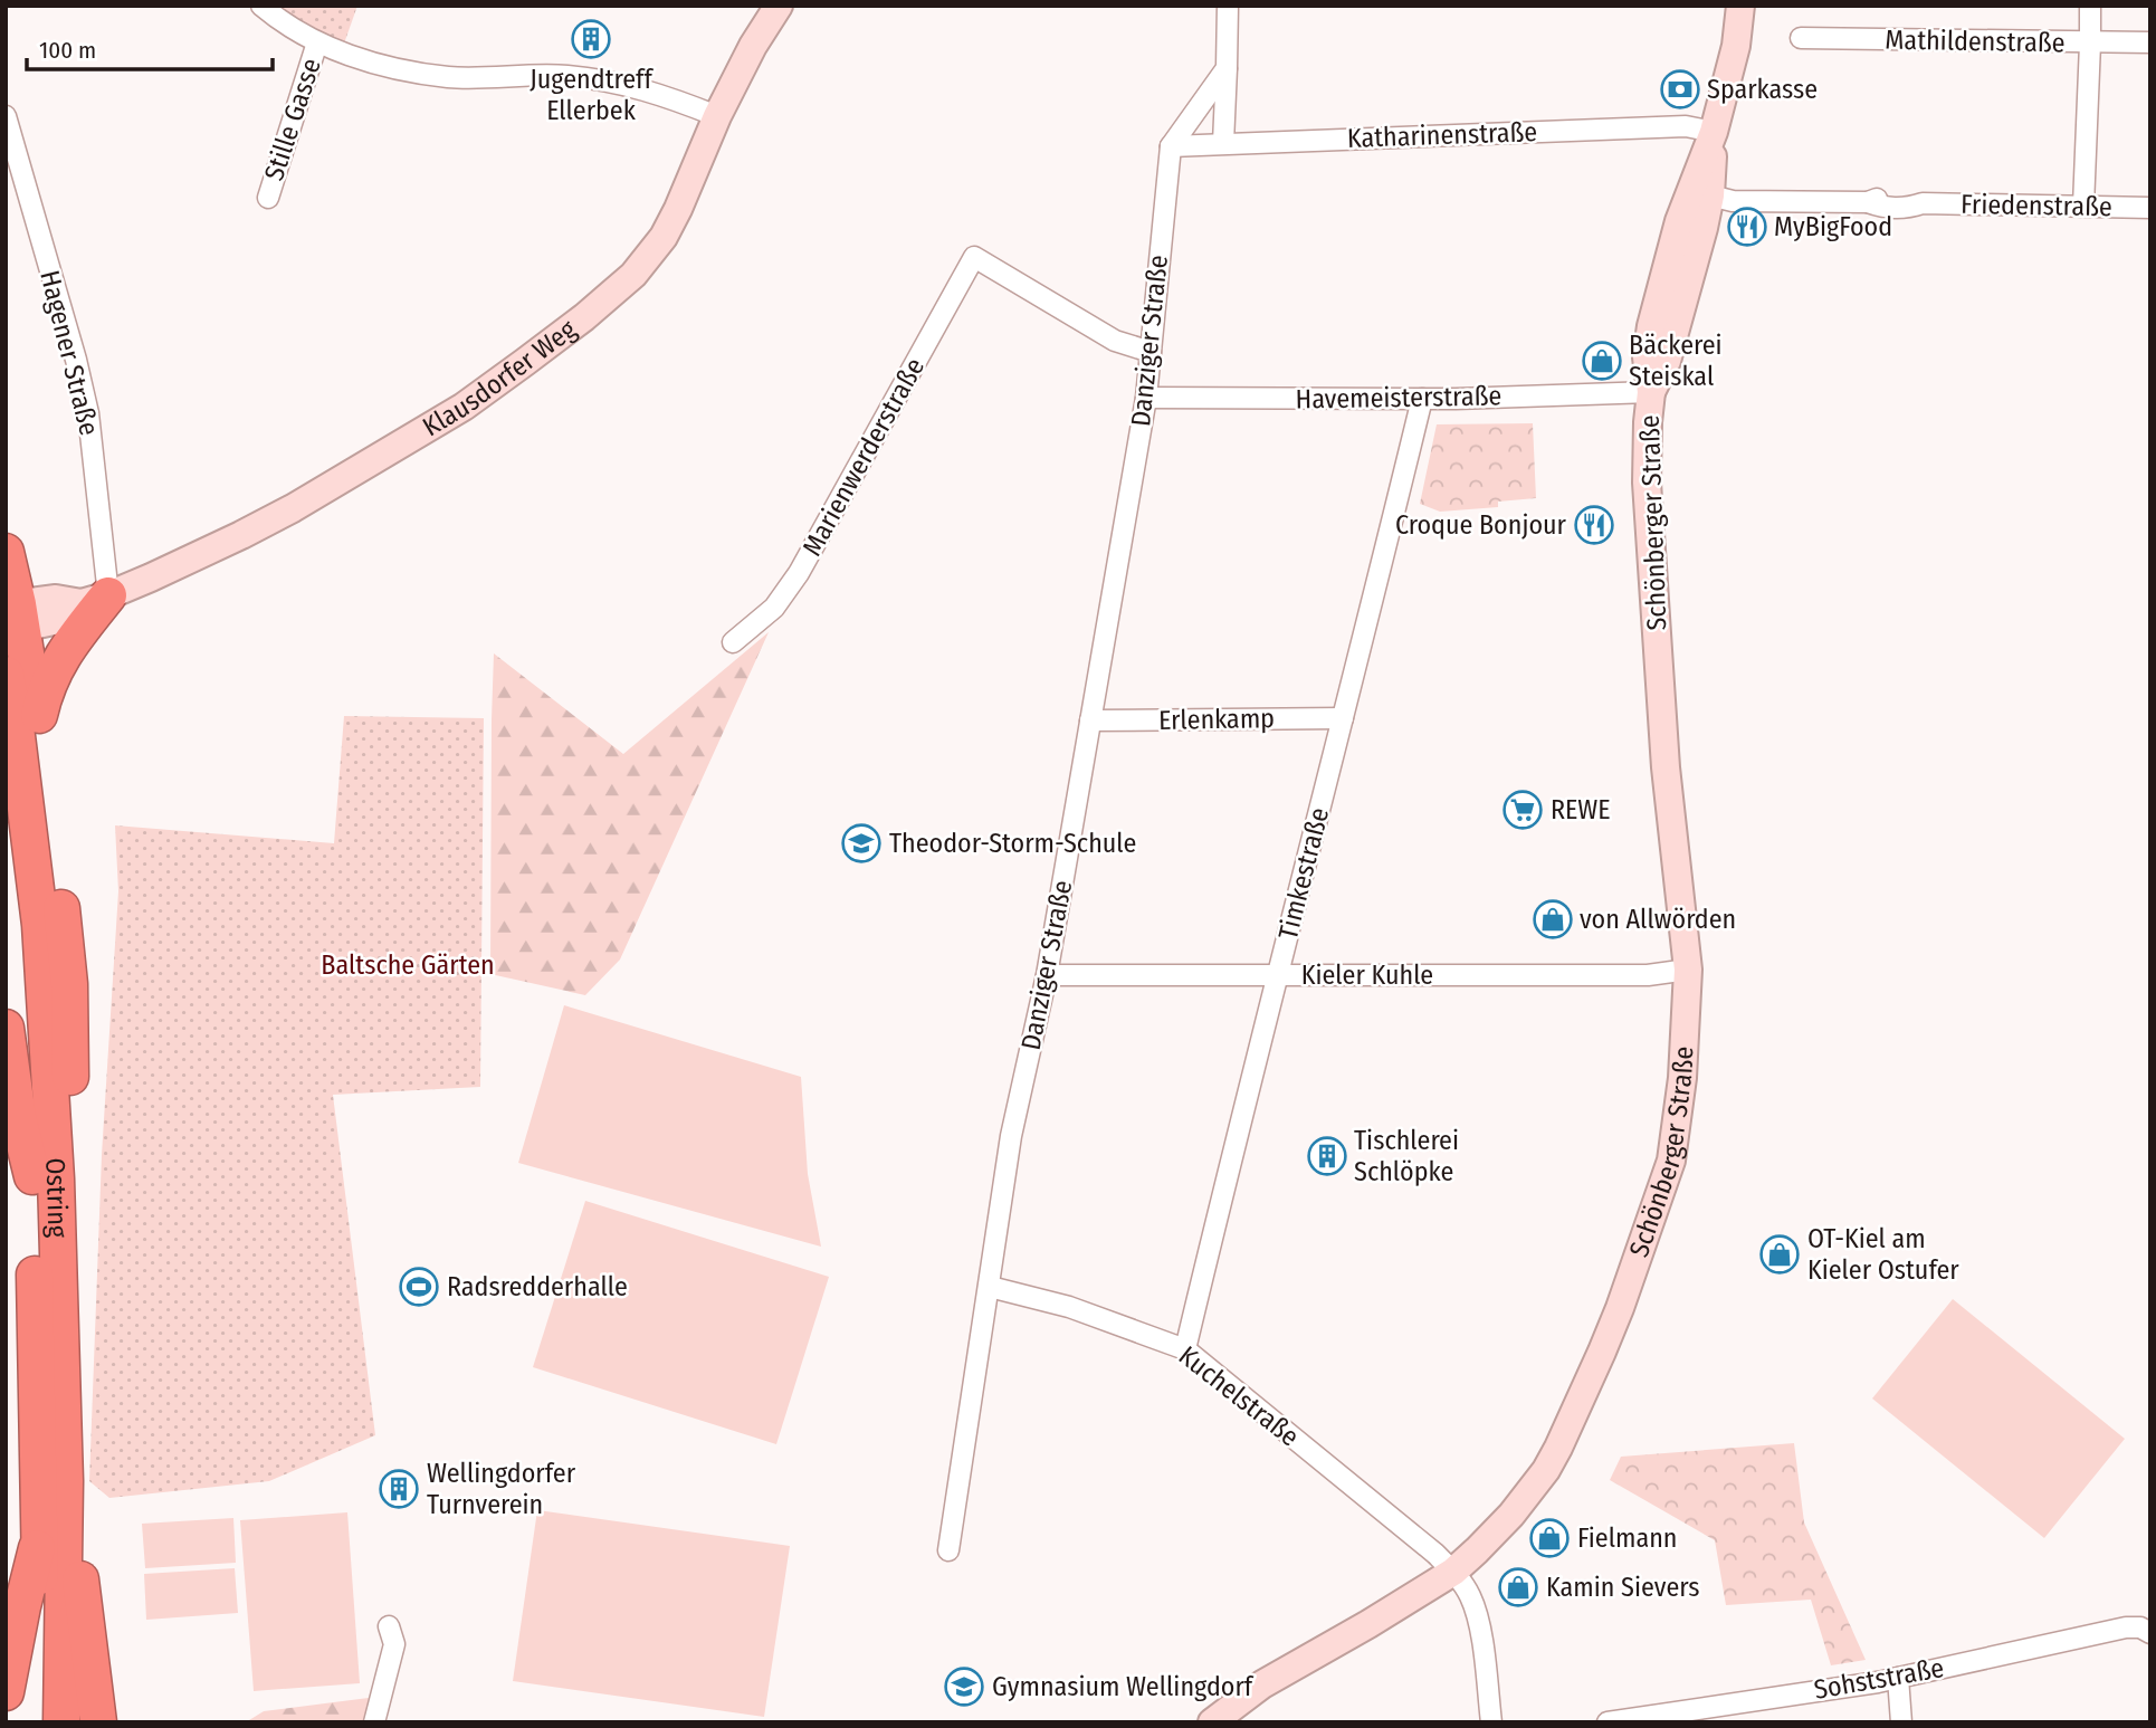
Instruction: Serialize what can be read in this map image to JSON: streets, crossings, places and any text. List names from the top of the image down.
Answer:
{
  "streets": {
    "highway": ["Ostring"],
    "main road": ["Klausdorfer Weg", "Schönberger Straße"],
    "street": [
      "Mathildenstraße",
      "Stille Gasse",
      "Katharinenstraße",
      "Friedenstraße",
      "Danziger Straße",
      "Hagener Straße",
      "Havemeisterstraße",
      "Marienwerderstraße",
      "Erlenkamp",
      "Timkestraße",
      "Kieler Kuhle",
      "Kuchelstraße",
      "Sohststraße"
    ]
  },
  "crossings": [
    ["Katharinenstraße", "Danziger Straße"],
    ["Katharinenstraße", "Schönberger Straße"],
    ["Friedenstraße", "Schönberger Straße"],
    ["Danziger Straße", "Havemeisterstraße"],
    ["Danziger Straße", "Marienwerderstraße"],
    ["Danziger Straße", "Erlenkamp"],
    ["Danziger Straße", "Kieler Kuhle"],
    ["Danziger Straße", "Kuchelstraße"],
    ["Hagener Straße", "Klausdorfer Weg"],
    ["Havemeisterstraße", "Schönberger Straße"],
    ["Havemeisterstraße", "Timkestraße"],
    ["Schönberger Straße", "Kieler Kuhle"],
    ["Schönberger Straße", "Kuchelstraße"],
    ["Erlenkamp", "Timkestraße"],
    ["Timkestraße", "Kieler Kuhle"],
    ["Timkestraße", "Kuchelstraße"]
  ],
  "parks": ["Baltsche Gärten"],
  "places": {
    "building": ["Jugendtreff Ellerbek", "Tischlerei Schlöpke", "Wellingdorfer Turnverein"],
    "bank": ["Sparkasse"],
    "restaurant": ["MyBigFood", "Croque Bonjour"],
    "shop": [
      "Bäckerei Steiskal",
      "von Allwörden",
      "OT-Kiel am Kieler Ostufer",
      "Fielmann",
      "Kamin Sievers"
    ],
    "supermarket": ["REWE"],
    "school or university": ["Theodor-Storm-Schule", "Gymnasium Wellingdorf"],
    "sports": ["Radsredderhalle"]
  },
  "scale_bar": "100 m"
}
